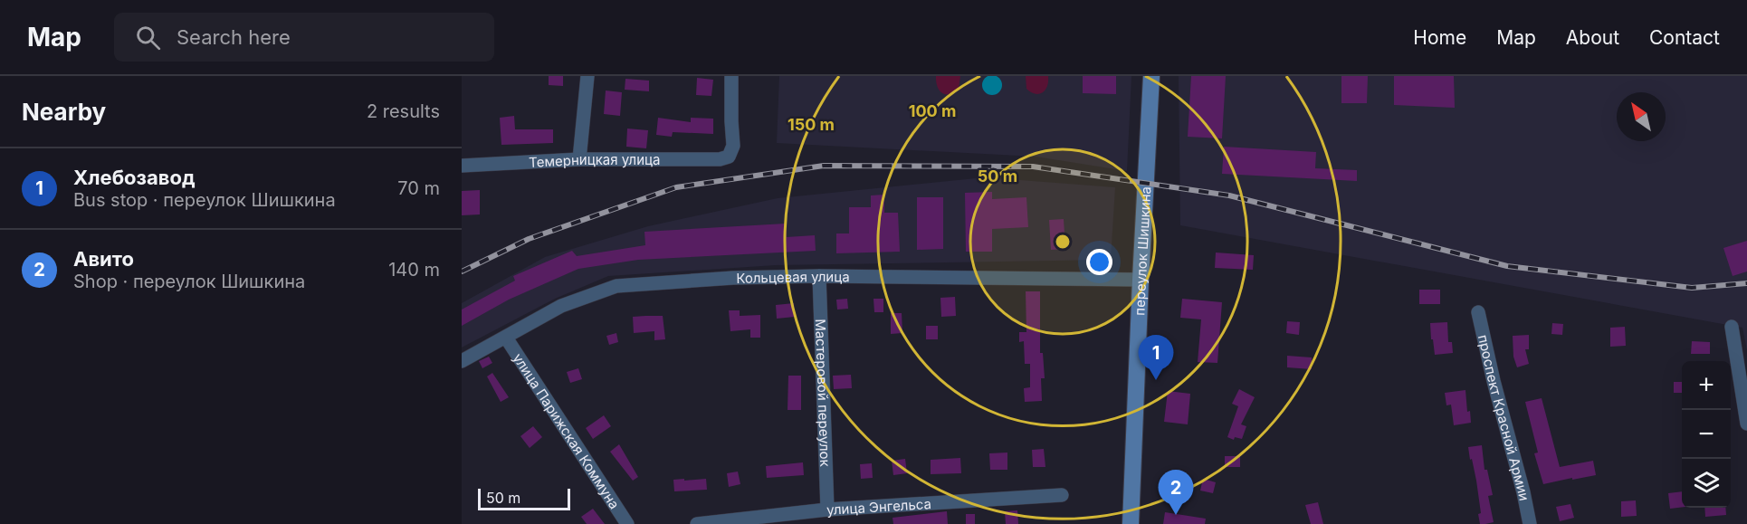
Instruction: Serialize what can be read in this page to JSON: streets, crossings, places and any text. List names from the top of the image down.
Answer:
{
  "streets": {
    "main road": ["переулок Шишкина"],
    "street": [
      "Темерницкая улица",
      "Кольцевая улица",
      "Мастеровой переулок",
      "проспект Красной Армии",
      "улица Парижская Коммуна",
      "улица Энгельса"
    ]
  },
  "crossings": [
    ["переулок Шишкина", "Кольцевая улица"],
    ["Кольцевая улица", "Мастеровой переулок"],
    ["Кольцевая улица", "улица Парижская Коммуна"],
    ["Мастеровой переулок", "улица Энгельса"]
  ],
  "scale_bar": "50 m",
  "north": "top left",
  "page": {
    "header": "Map",
    "search": "Search here",
    "nav": [
      "Home",
      "Map",
      "About",
      "Contact"
    ],
    "heading": ["Nearby", "2 results"],
    "list": [
      {
        "mark": "1",
        "name": "Хлебозавод",
        "note": "Bus stop · переулок Шишкина",
        "value": "70 m"
      },
      {
        "mark": "2",
        "name": "Авито",
        "note": "Shop · переулок Шишкина",
        "value": "140 m"
      }
    ],
    "pins": ["1", "2"],
    "map_buttons": ["+", "−"],
    "scale": "50 m"
  },
  "rings": ["100 m", "150 m", "50 m"]
}
